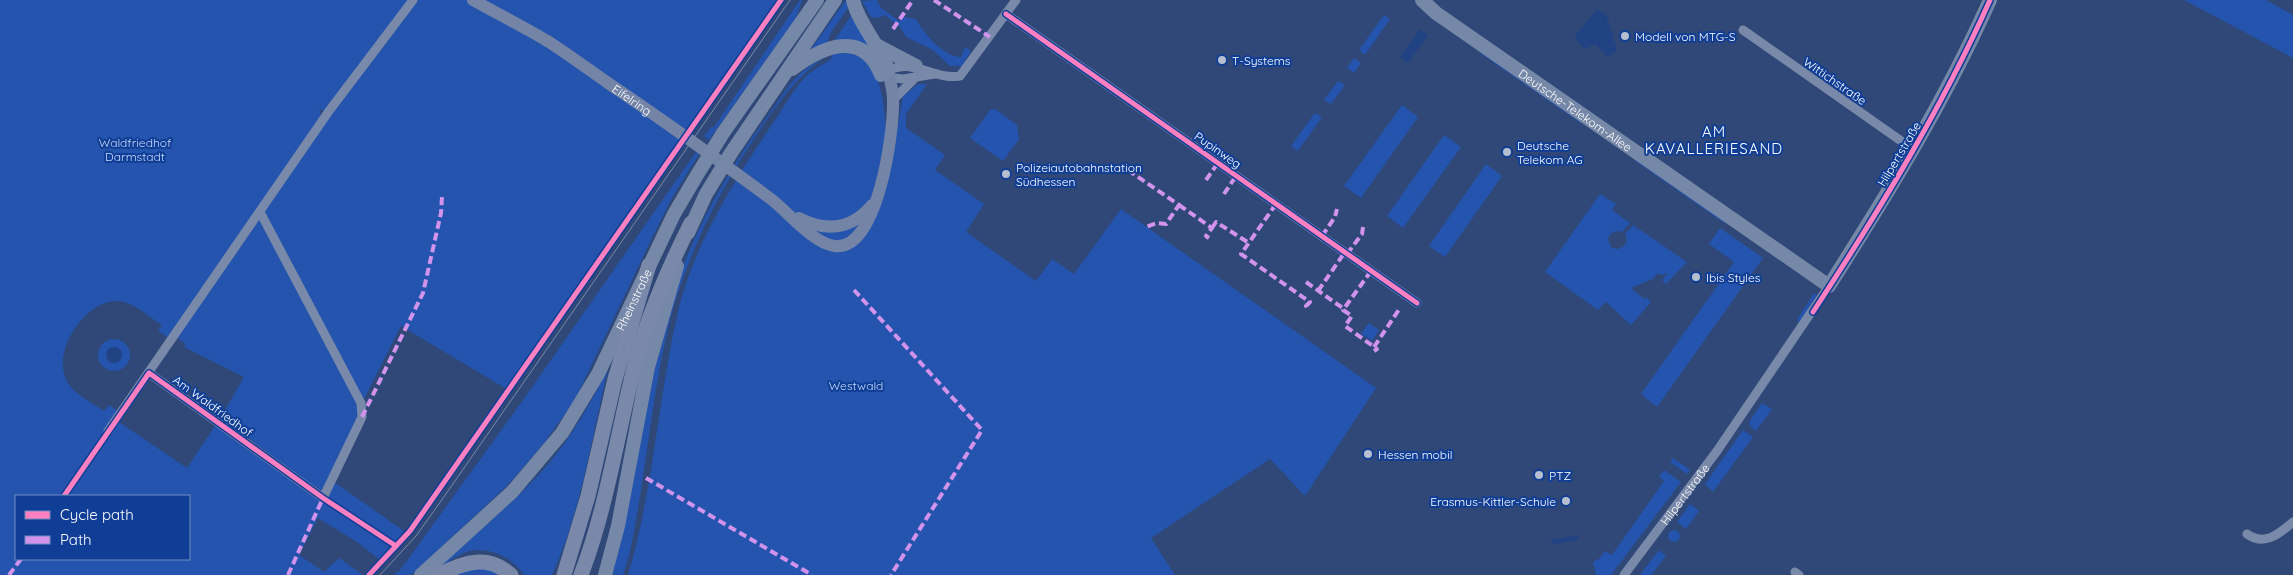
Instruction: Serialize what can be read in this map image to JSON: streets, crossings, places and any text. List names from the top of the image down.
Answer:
{
  "streets": {
    "main road": [
      "Eifelring",
      "Deutsche-Telekom-Allee",
      "Hilpertstraße",
      "Rheinstraße"
    ],
    "street": ["Wittichstraße", "Pupinweg", "Am Waldfriedhof"]
  },
  "crossings": [
    ["Wittichstraße", "Hilpertstraße"],
    ["Deutsche-Telekom-Allee", "Hilpertstraße"]
  ],
  "districts": ["AM KAVALLERIESAND"],
  "parks": ["Waldfriedhof Darmstadt", "Westwald"],
  "places": [
    "Modell von MTG-S",
    "T-Systems",
    "Deutsche Telekom AG",
    "Polizeiautobahnstation Südhessen",
    "Ibis Styles",
    "Hessen mobil",
    "PTZ",
    "Erasmus-Kittler-Schule"
  ],
  "legend": ["Cycle path", "Path"]
}
